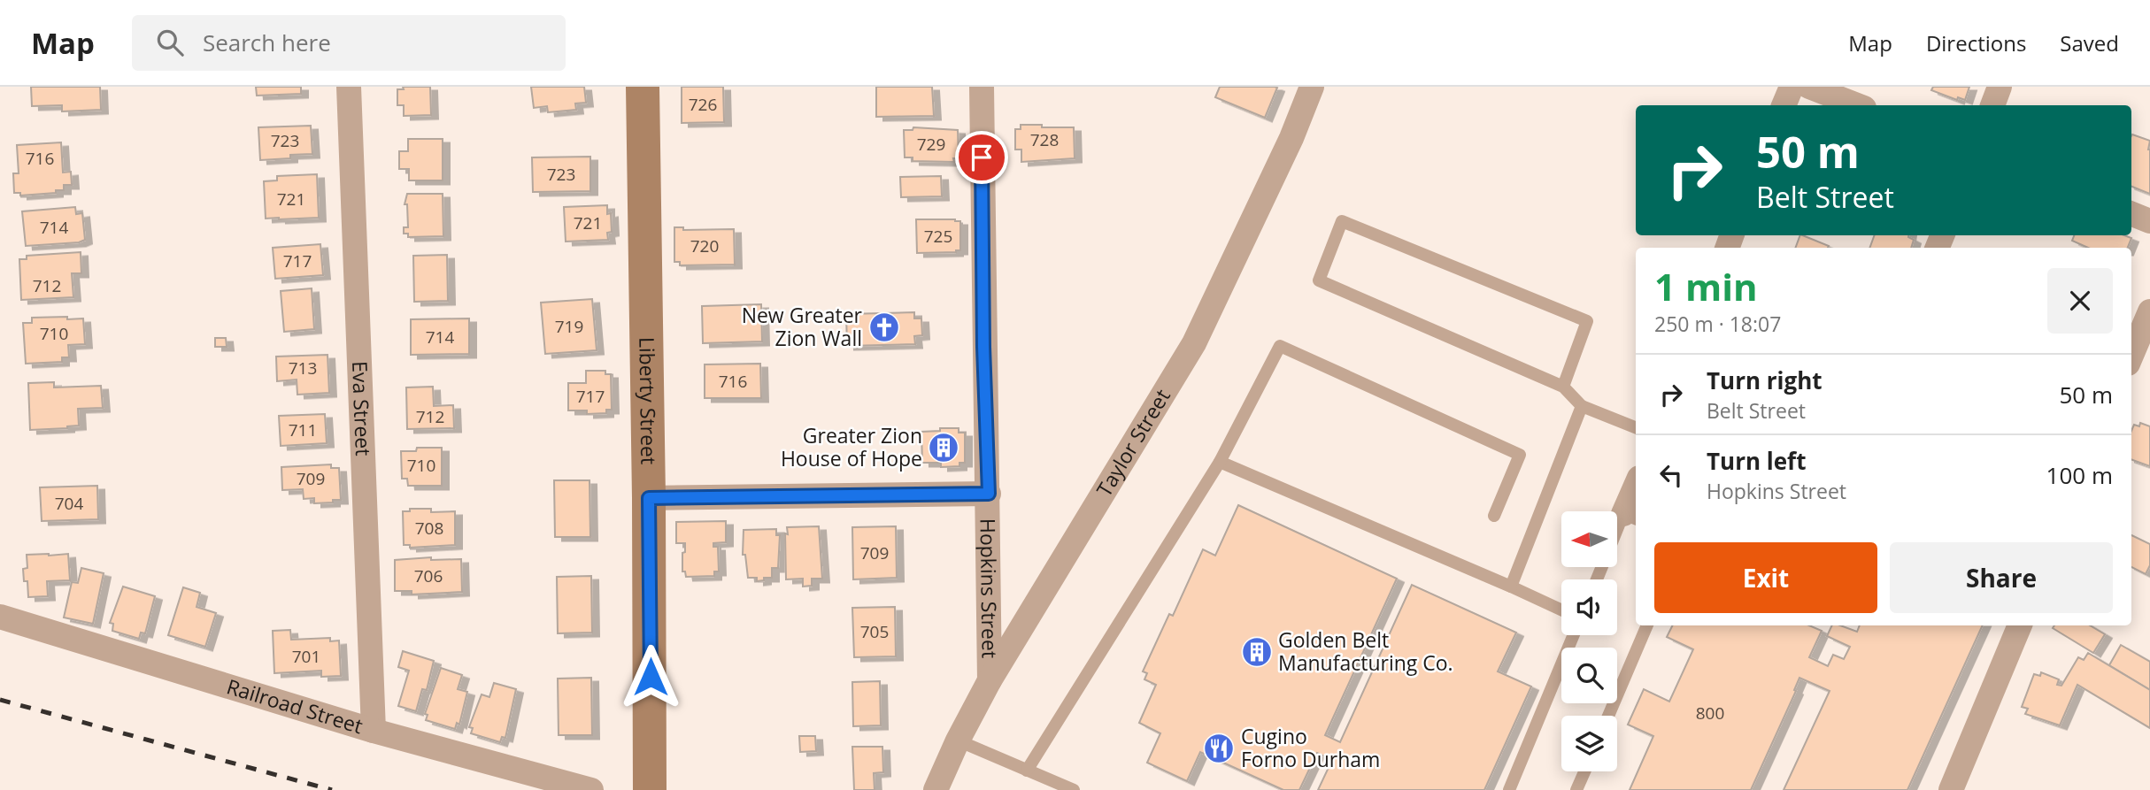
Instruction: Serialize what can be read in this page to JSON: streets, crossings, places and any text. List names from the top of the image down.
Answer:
{
  "streets": {
    "street": [
      "Liberty Street",
      "Eva Street",
      "Taylor Street",
      "Hopkins Street",
      "Railroad Street"
    ]
  },
  "crossings": [
    ["Eva Street", "Railroad Street"],
    ["Taylor Street", "Hopkins Street"]
  ],
  "places": {
    "church": ["New Greater Zion Wall"],
    "building": ["Greater Zion House of Hope", "Golden Belt Manufacturing Co."],
    "restaurant": ["Cugino Forno Durham"]
  },
  "house_numbers": [
    "726",
    "728",
    "723",
    "729",
    "716",
    "723",
    "721",
    "721",
    "714",
    "725",
    "720",
    "717",
    "712",
    "719",
    "710",
    "714",
    "713",
    "716",
    "717",
    "712",
    "711",
    "710",
    "709",
    "704",
    "708",
    "709",
    "706",
    "705",
    "701",
    "800"
  ],
  "north": "left",
  "page": {
    "header": "Map",
    "search": "Search here",
    "nav": ["Map", "Directions", "Saved"],
    "turn": ["50 m", "Belt Street"],
    "heading": ["1 min", "250 m · 18:07"],
    "list": [
      {
        "name": "Turn right",
        "note": "Belt Street",
        "value": "50 m"
      },
      {
        "name": "Turn left",
        "note": "Hopkins Street",
        "value": "100 m"
      }
    ],
    "buttons": ["Exit", "Share"]
  }
}
